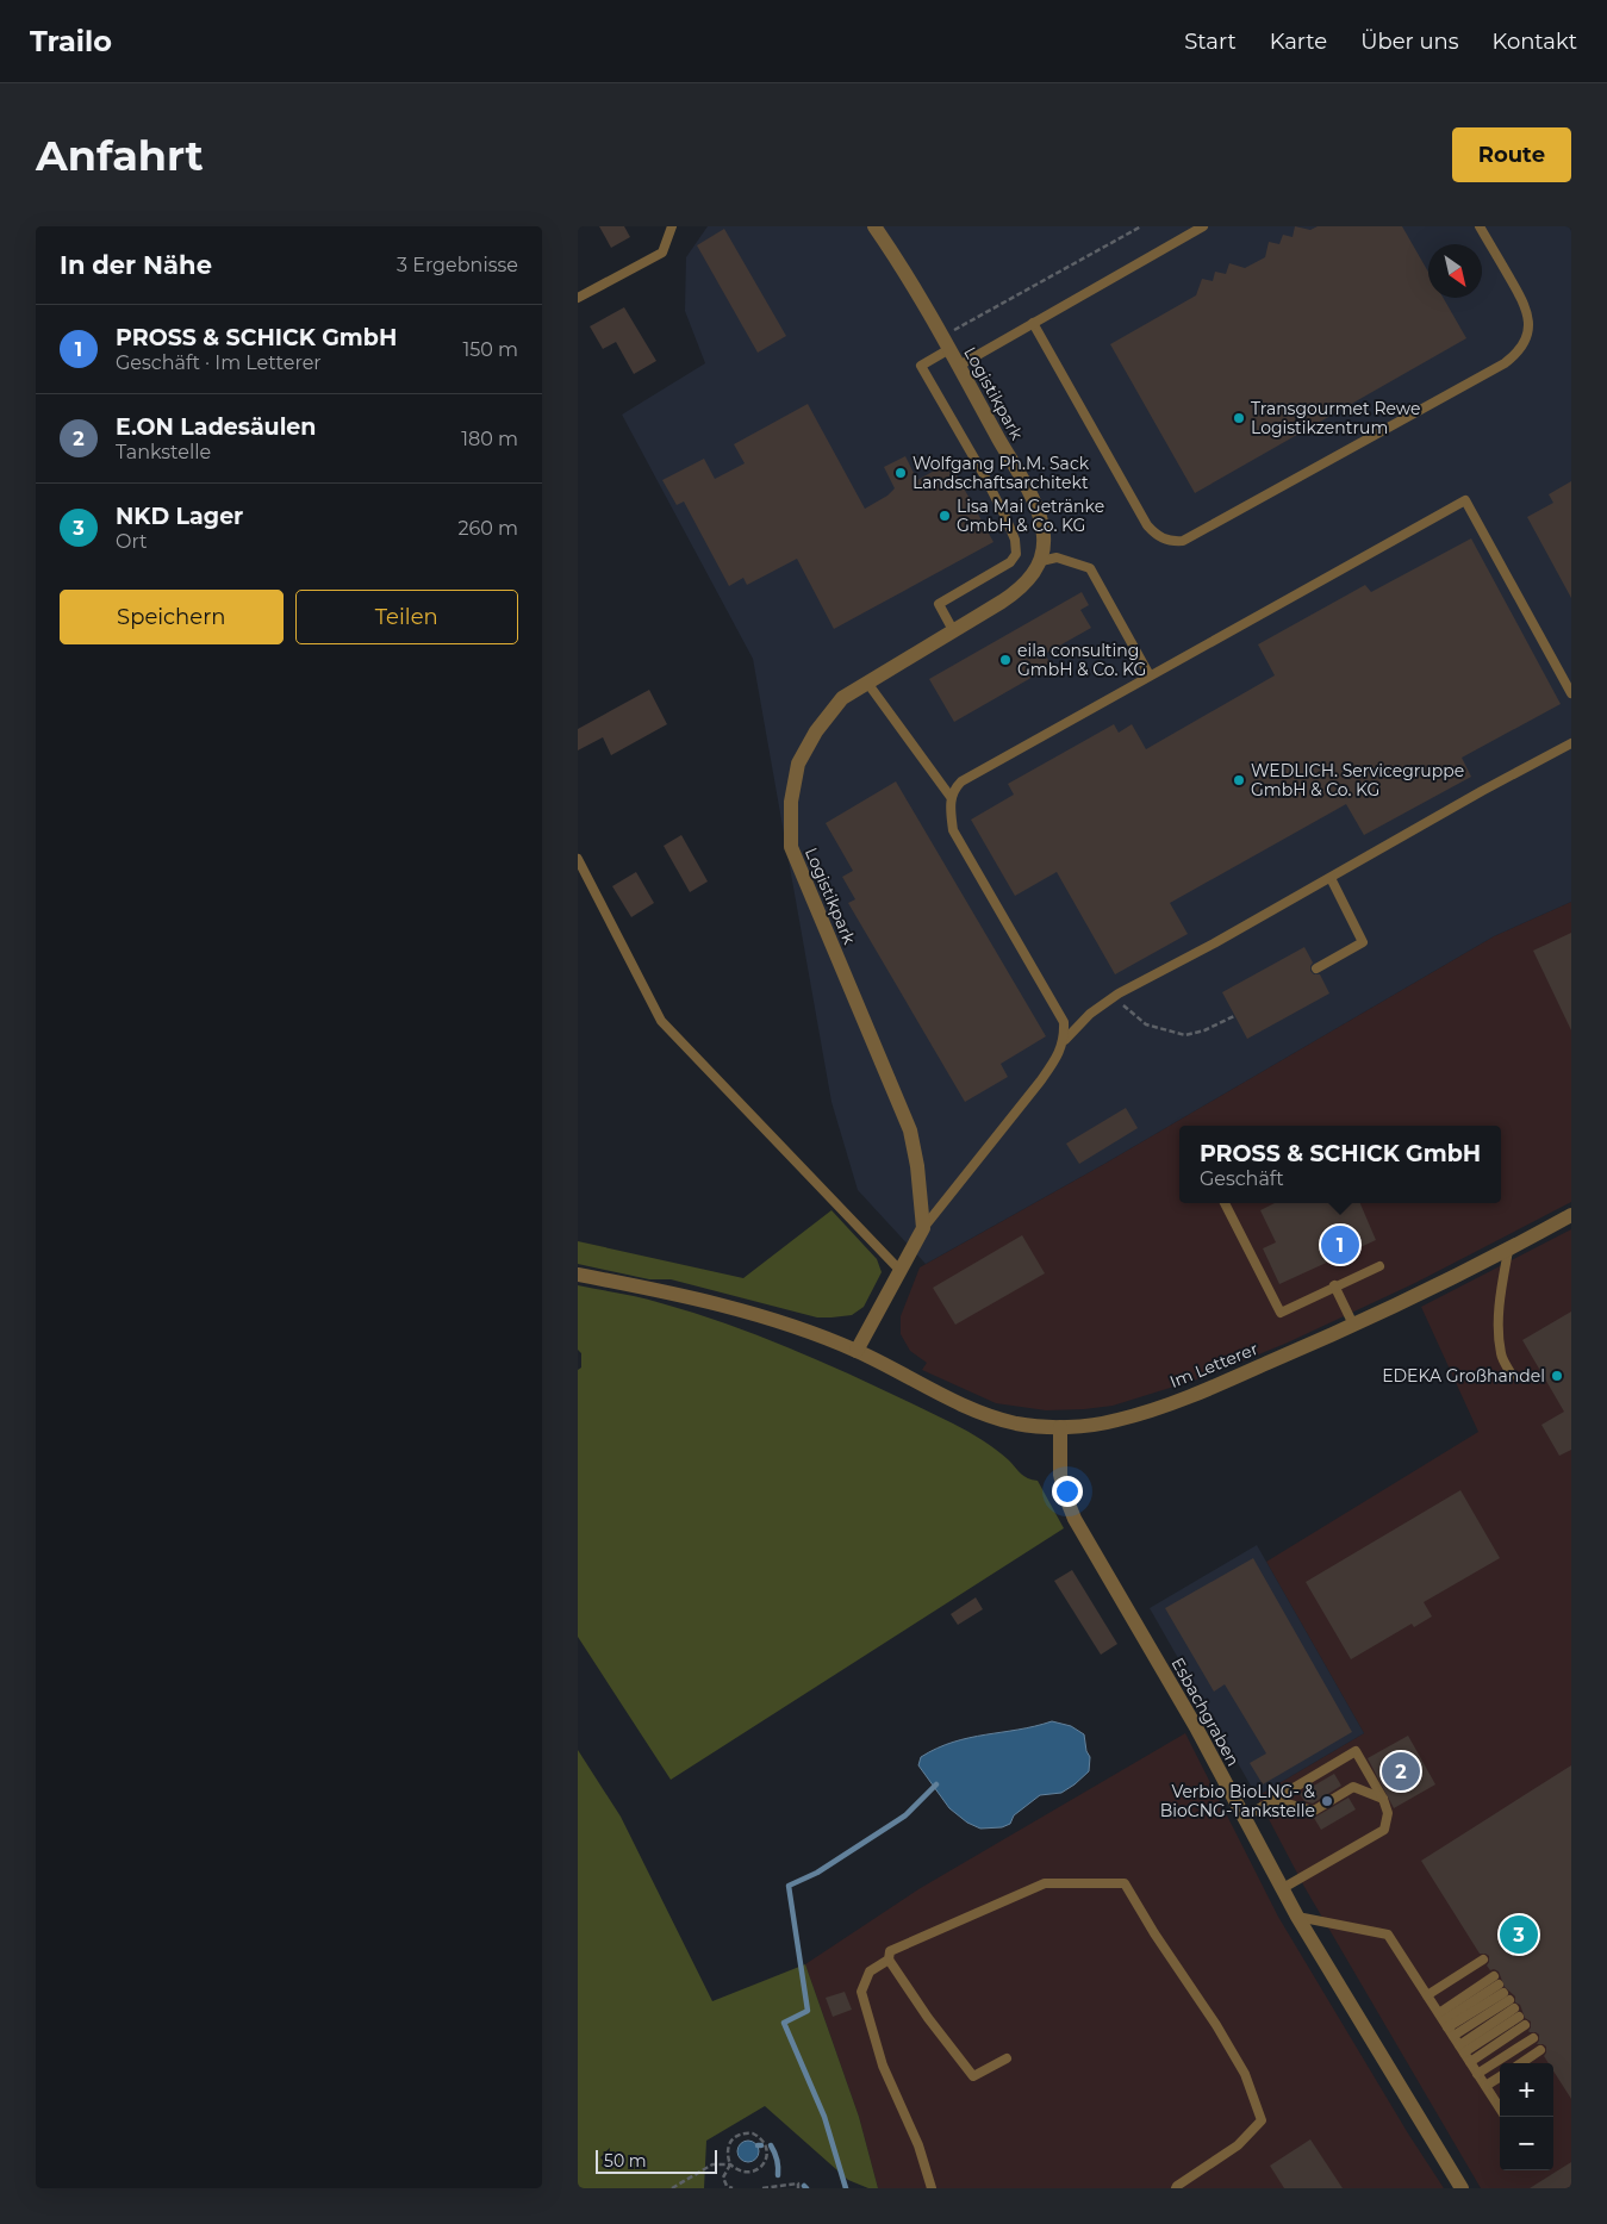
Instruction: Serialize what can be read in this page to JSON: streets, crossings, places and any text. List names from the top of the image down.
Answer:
{
  "streets": {
    "street": ["Logistikpark", "Im Letterer", "Esbachgraben"]
  },
  "crossings": [
    ["Im Letterer", "Esbachgraben"]
  ],
  "places": [
    "Transgourmet Rewe Logistikzentrum",
    "Wolfgang Ph.M. Sack Landschaftsarchitekt",
    "Lisa Mai Getränke GmbH & Co. KG",
    "eila consulting GmbH & Co. KG",
    "WEDLICH. Servicegruppe GmbH & Co. KG",
    "EDEKA Großhandel",
    "Verbio BioLNG- & BioCNG-Tankstelle"
  ],
  "scale_bar": "50 m",
  "north": "bottom right",
  "page": {
    "header": "Trailo",
    "nav": [
      "Start",
      "Karte",
      "Über uns",
      "Kontakt"
    ],
    "buttons": [
      "Route",
      ["Speichern", "Teilen"]
    ],
    "title": "Anfahrt",
    "heading": ["In der Nähe", "3 Ergebnisse"],
    "list": [
      {
        "mark": "1",
        "name": "PROSS & SCHICK GmbH",
        "note": "Geschäft · Im Letterer",
        "value": "150 m"
      },
      {
        "mark": "2",
        "name": "E.ON Ladesäulen",
        "note": "Tankstelle",
        "value": "180 m"
      },
      {
        "mark": "3",
        "name": "NKD Lager",
        "note": "Ort",
        "value": "260 m"
      }
    ],
    "popup": ["PROSS & SCHICK GmbH", "Geschäft"],
    "pins": ["1", "2", "3"],
    "map_buttons": ["+", "−"],
    "scale": "50 m"
  }
}
